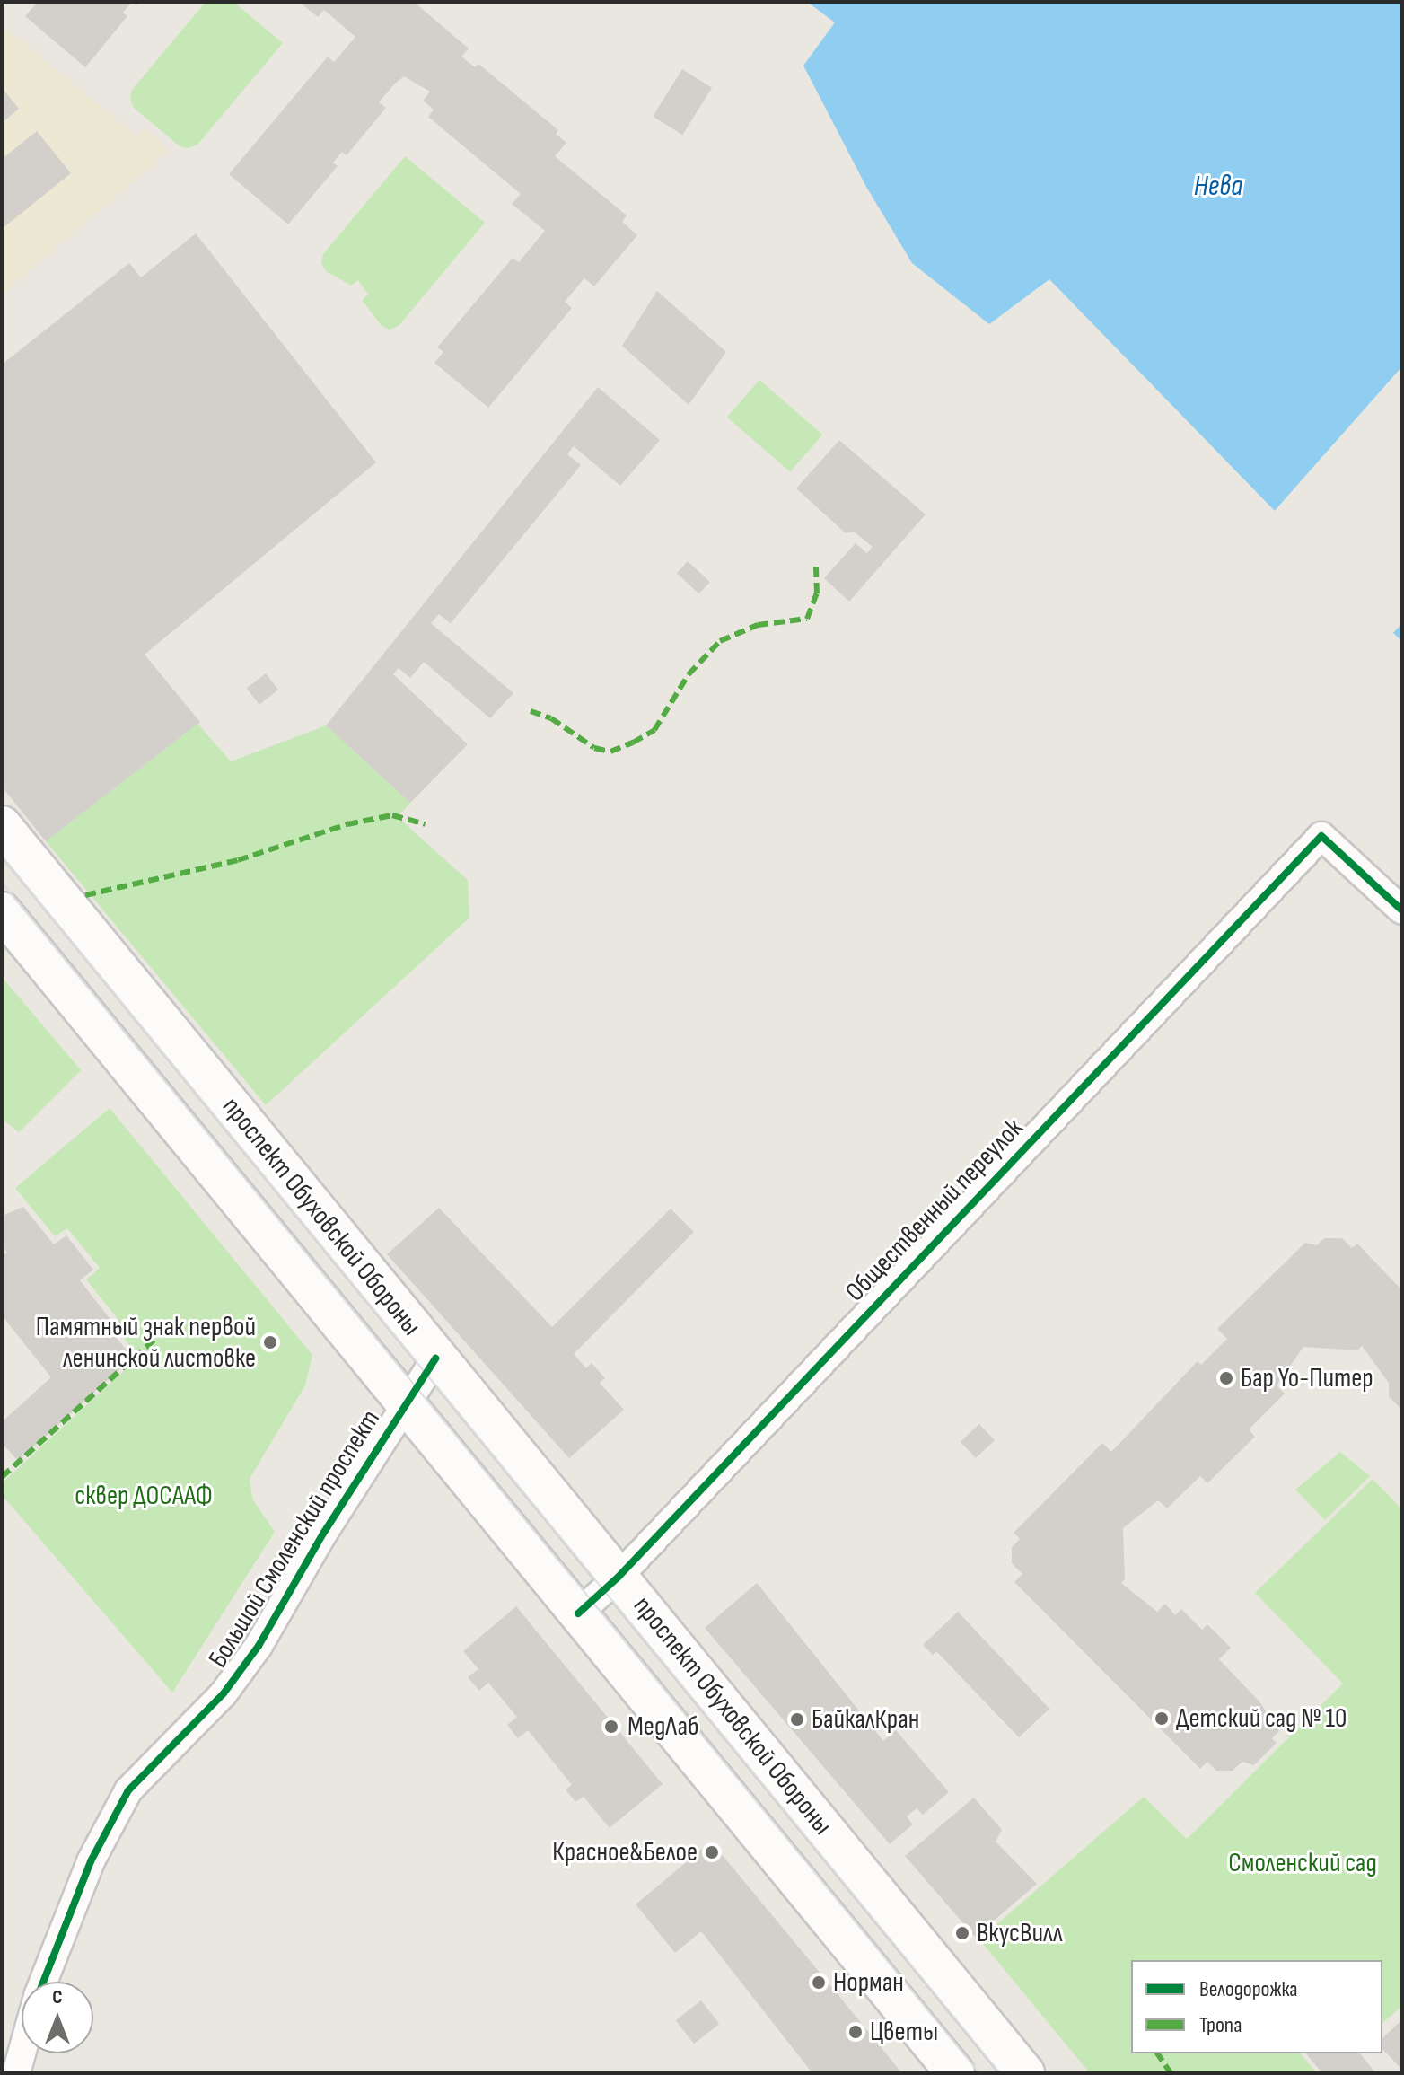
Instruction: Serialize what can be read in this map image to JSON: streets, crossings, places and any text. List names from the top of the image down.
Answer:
{
  "streets": {
    "main road": ["проспект Обуховской Обороны"],
    "street": ["Общественный переулок", "Большой Смоленский проспект"]
  },
  "crossings": [
    ["Общественный переулок", "проспект Обуховской Обороны"],
    ["проспект Обуховской Обороны", "Большой Смоленский проспект"]
  ],
  "water": ["Нева"],
  "parks": ["сквер ДОСААФ", "Смоленский сад"],
  "places": [
    "Памятный знак первой ленинской листовке",
    "Бар Yo-Питер",
    "Детский сад № 10",
    "БайкалКран",
    "МедЛаб",
    "Красное&Белое",
    "ВкусВилл",
    "Норман",
    "Цветы"
  ],
  "legend": ["Велодорожка", "Тропа"],
  "north": "top"
}
